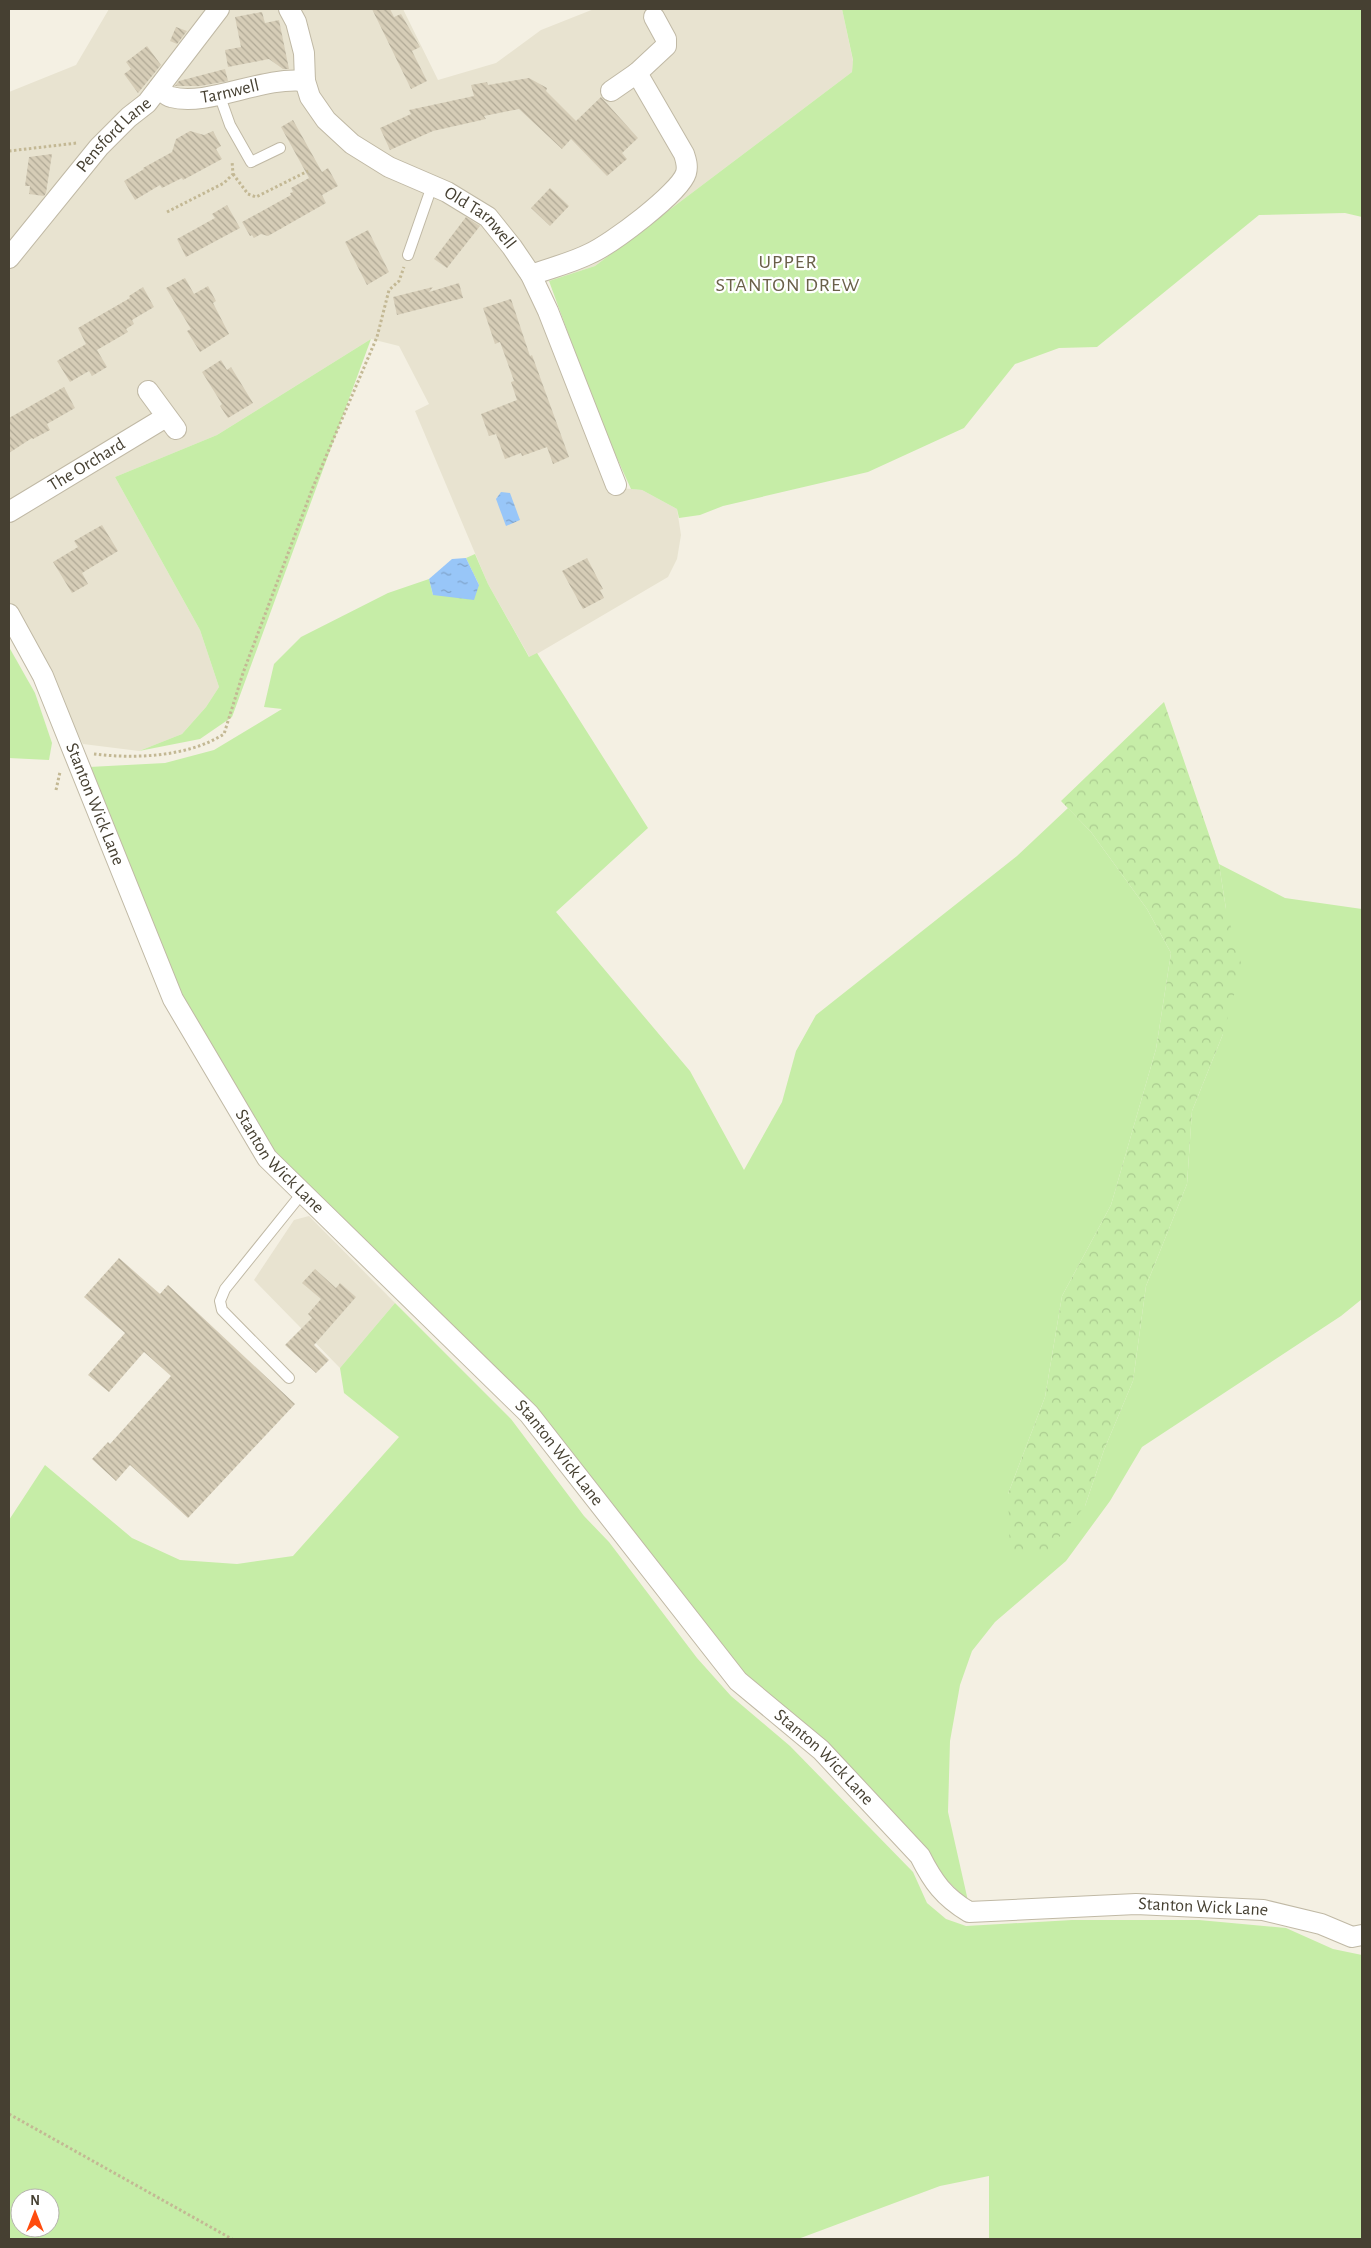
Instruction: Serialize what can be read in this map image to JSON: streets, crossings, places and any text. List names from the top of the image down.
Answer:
{
  "streets": {
    "street": [
      "Tarnwell",
      "Pensford Lane",
      "Old Tarnwell",
      "The Orchard",
      "Stanton Wick Lane"
    ]
  },
  "crossings": [
    ["Tarnwell", "Pensford Lane"],
    ["Tarnwell", "Old Tarnwell"]
  ],
  "districts": ["UPPER STANTON DREW"],
  "north": "top"
}
